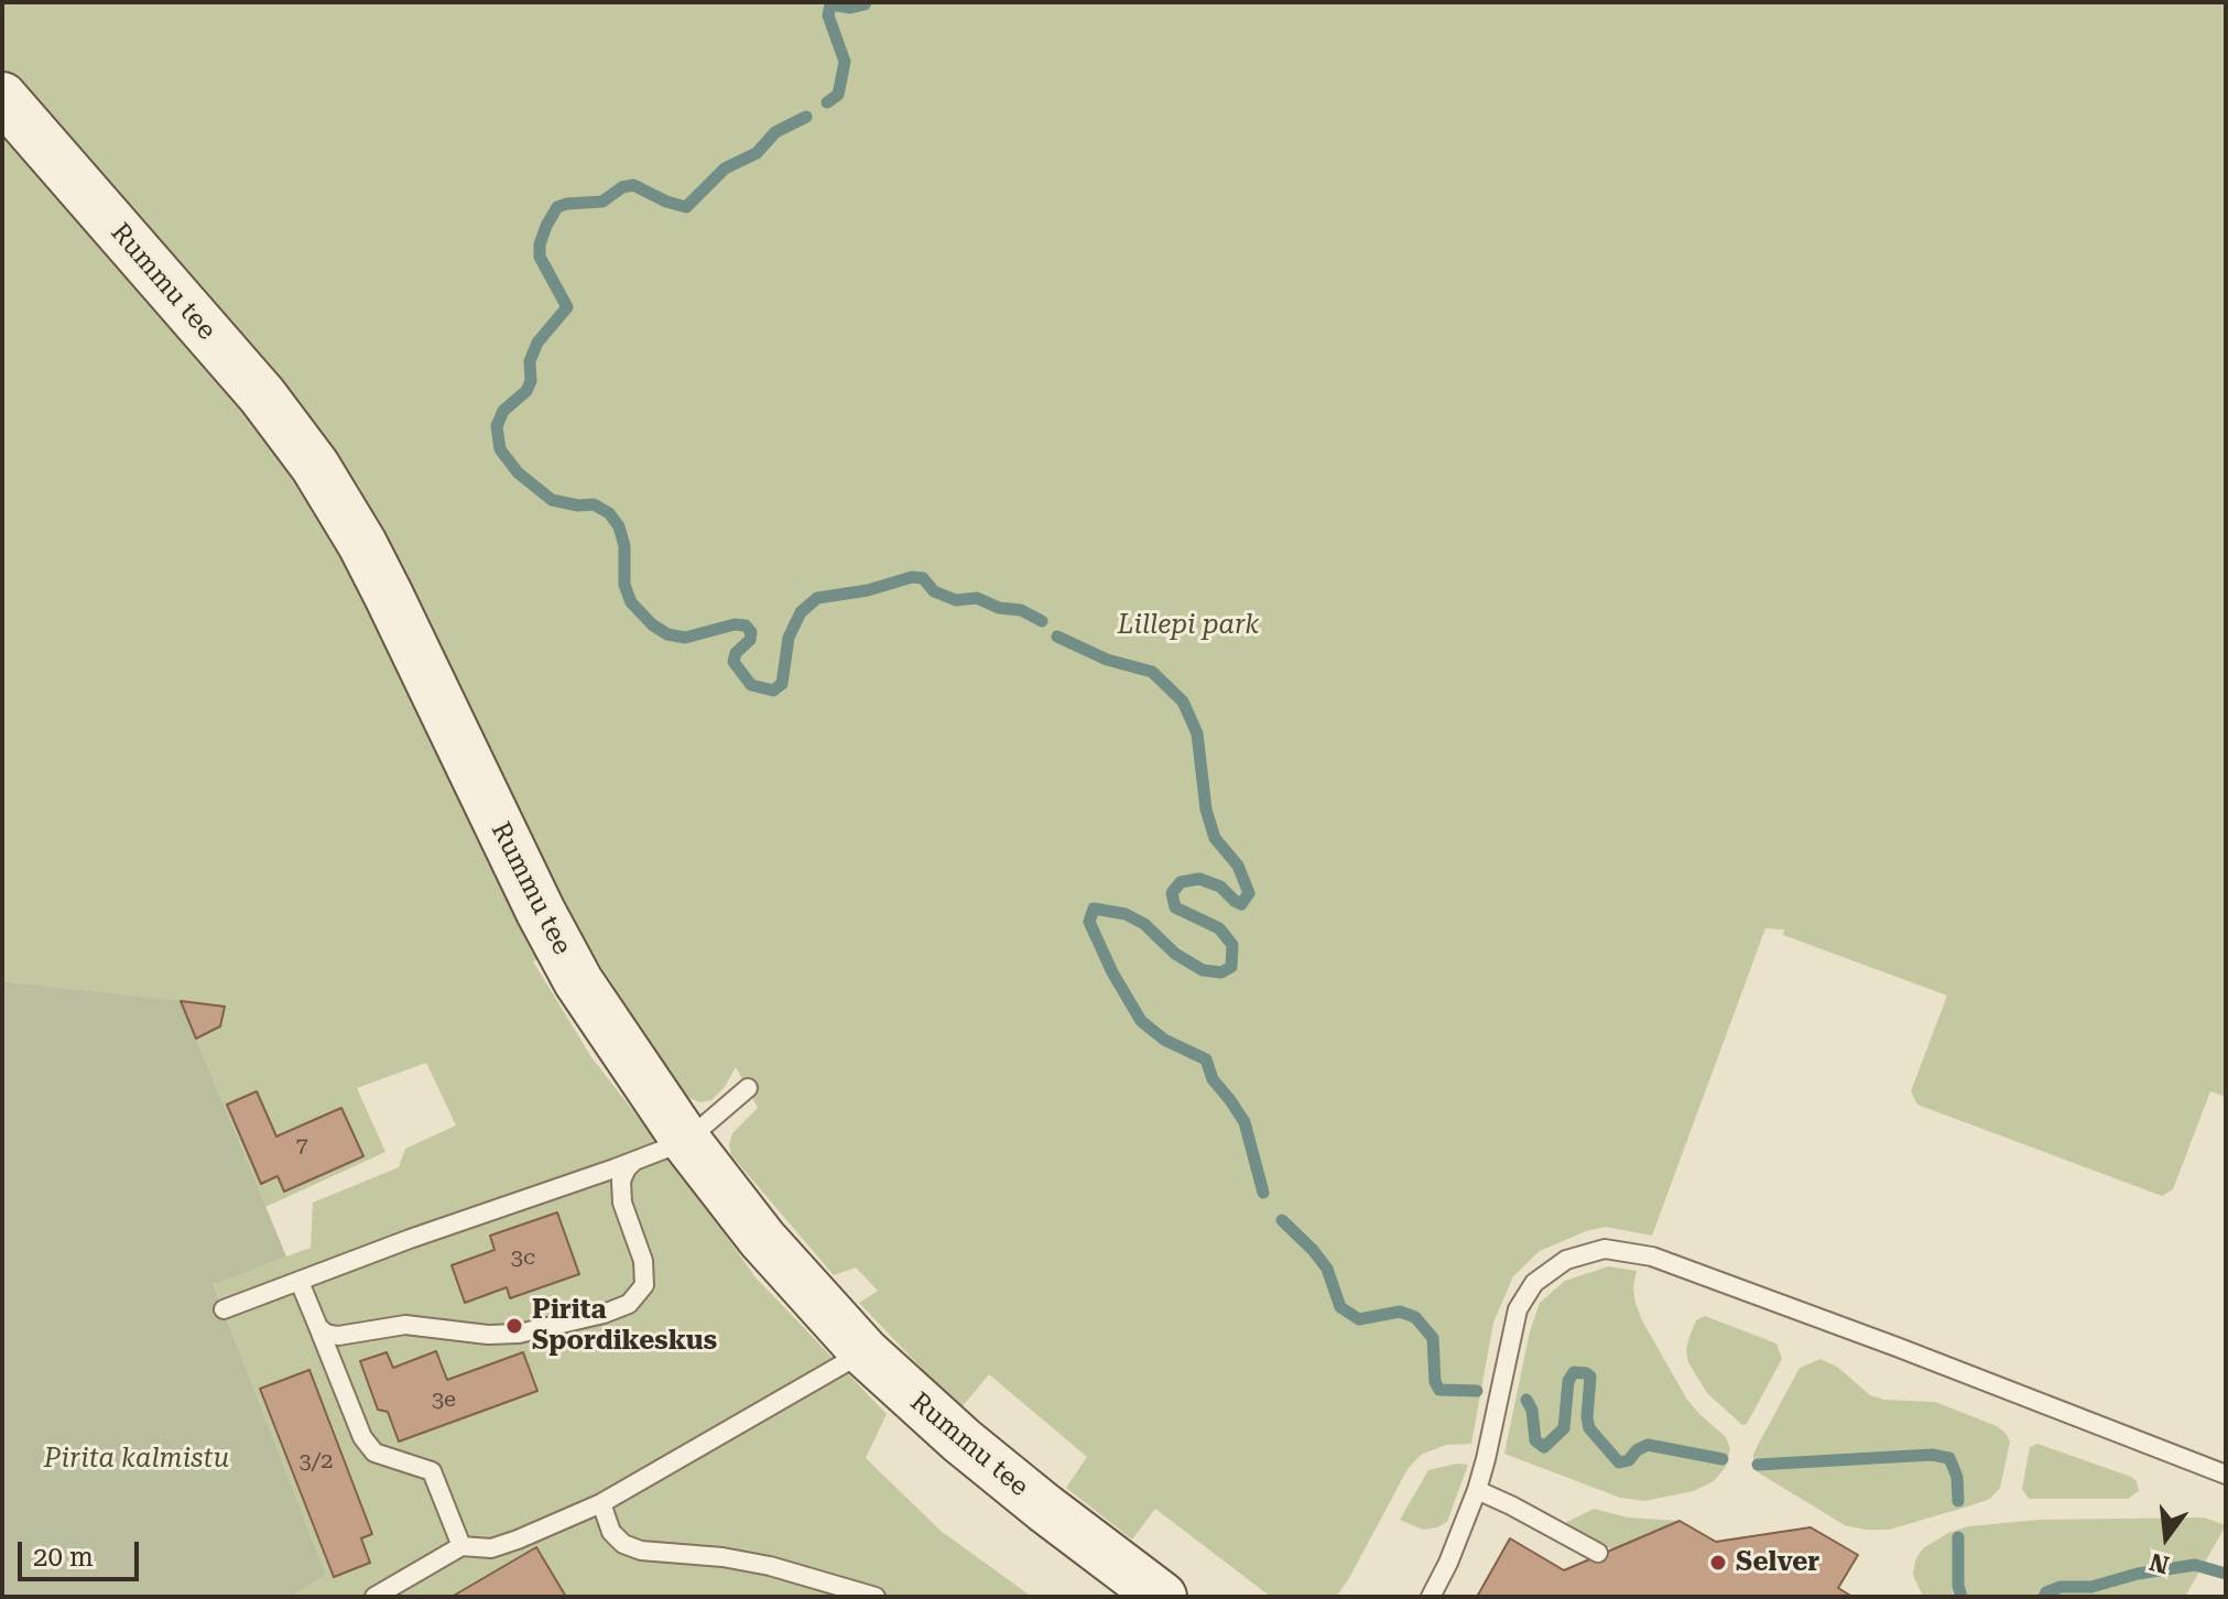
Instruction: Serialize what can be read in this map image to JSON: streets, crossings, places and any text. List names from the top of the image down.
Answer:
{
  "streets": {
    "main road": ["Rummu tee"]
  },
  "parks": ["Lillepi park", "Pirita kalmistu"],
  "places": ["Pirita Spordikeskus", "Selver"],
  "house_numbers": [
    "7",
    "3c",
    "3e",
    "3/2"
  ],
  "scale_bar": "20 m",
  "north": "bottom"
}
